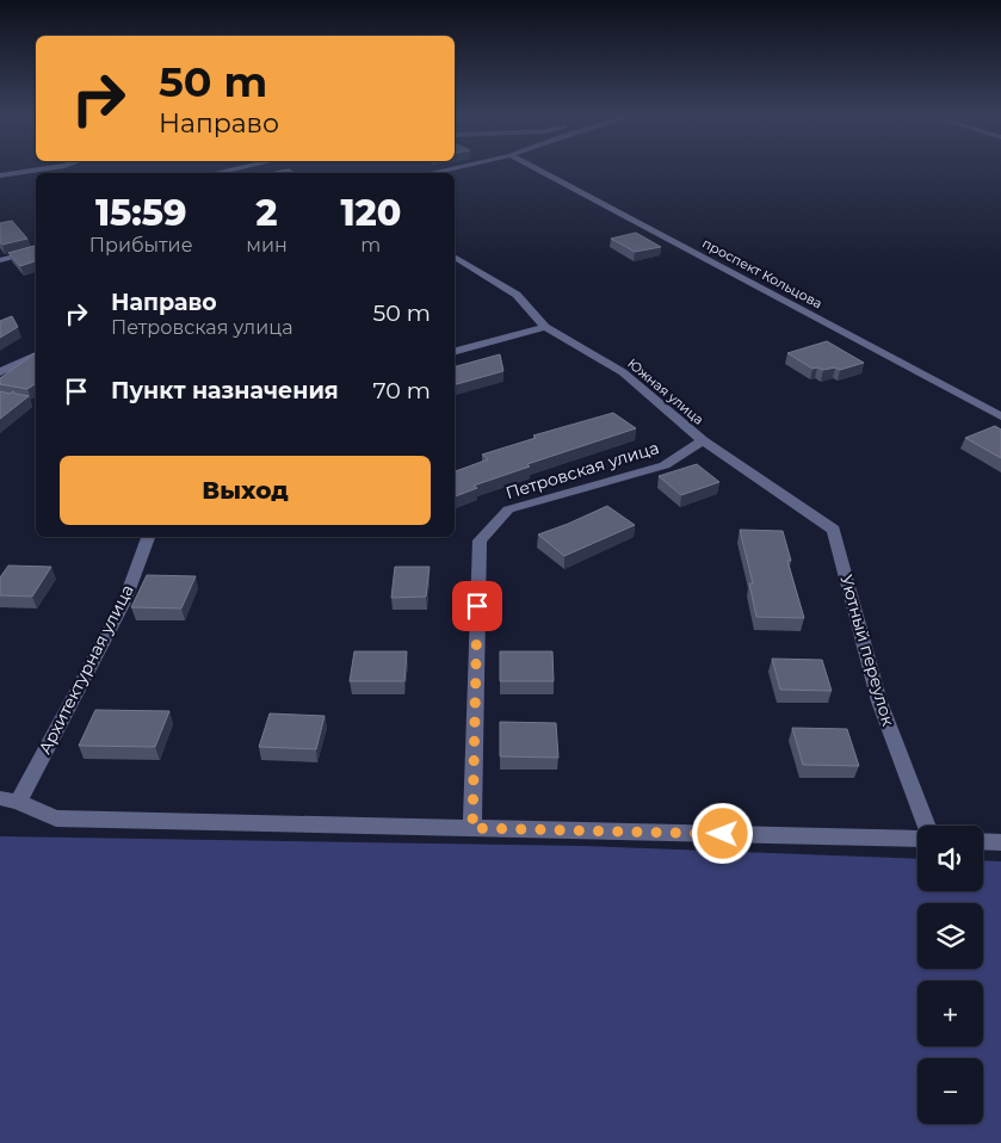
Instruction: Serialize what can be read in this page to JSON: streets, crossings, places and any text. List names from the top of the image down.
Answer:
{
  "streets": {
    "street": [
      "проспект Кольцова",
      "Южная улица",
      "Петровская улица",
      "Уютный переулок",
      "Архитектурная улица"
    ]
  },
  "crossings": [
    ["Южная улица", "Петровская улица"],
    ["Южная улица", "Уютный переулок"]
  ],
  "page": {
    "turn": ["50 m", "Направо"],
    "eta": [
      "15:59",
      "Прибытие",
      "2",
      "мин",
      "120",
      "m"
    ],
    "list": [
      {
        "name": "Направо",
        "note": "Петровская улица",
        "value": "50 m"
      },
      {
        "name": "Пункт назначения",
        "value": "70 m"
      }
    ],
    "buttons": "Выход",
    "map_buttons": ["+", "−"]
  }
}
